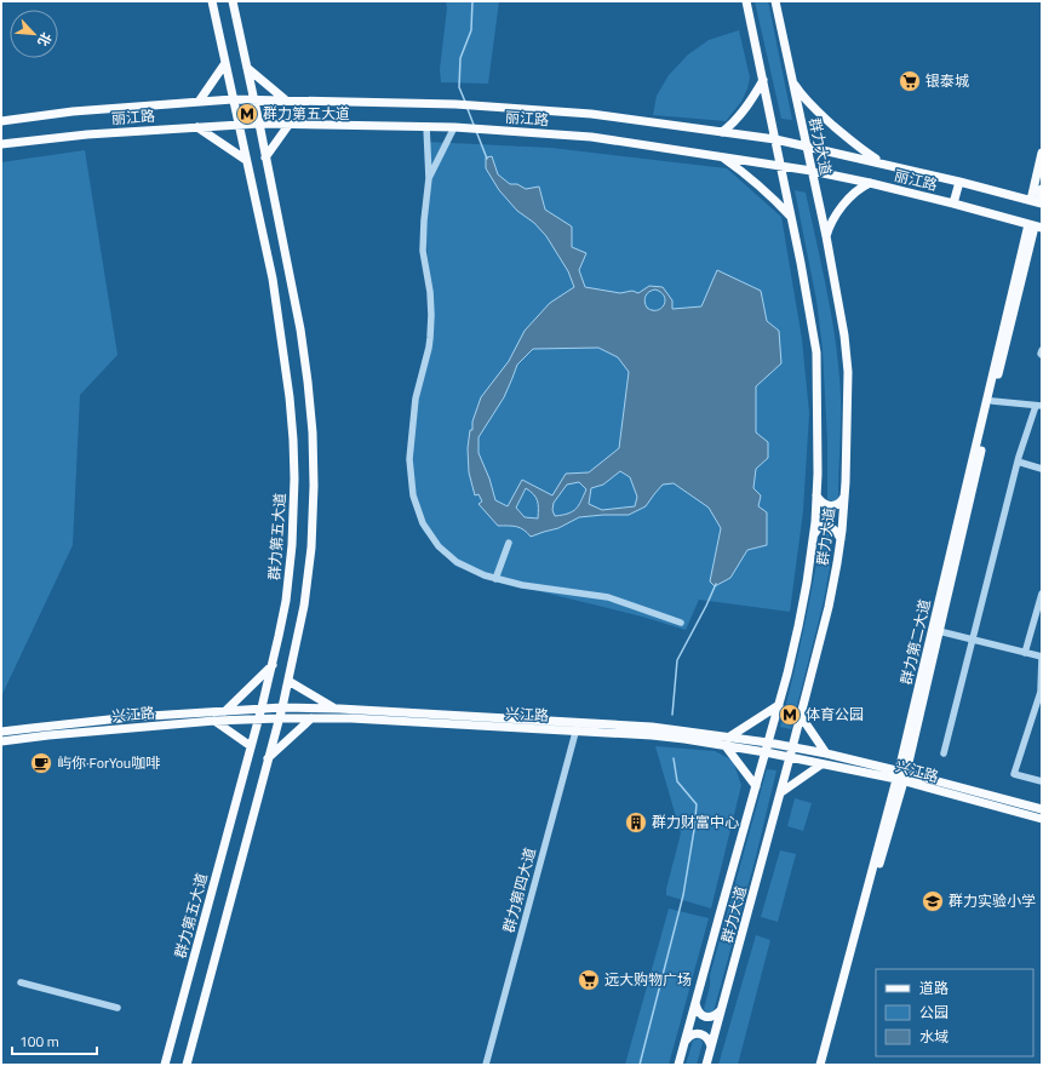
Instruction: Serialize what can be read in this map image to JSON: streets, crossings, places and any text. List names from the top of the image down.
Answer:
{
  "streets": {
    "main road": [
      "丽江路",
      "群力大道",
      "群力第五大道",
      "群力第二大道",
      "兴江路"
    ],
    "street": ["群力第四大道"]
  },
  "crossings": [
    ["丽江路", "群力大道"],
    ["丽江路", "群力第五大道"],
    ["丽江路", "群力第二大道"],
    ["群力大道", "兴江路"],
    ["群力第五大道", "兴江路"],
    ["群力第二大道", "兴江路"],
    ["兴江路", "群力第四大道"]
  ],
  "places": {
    "supermarket": ["银泰城", "远大购物广场"],
    "metro station": ["群力第五大道", "体育公园"],
    "cafe": ["屿你·ForYou咖啡"],
    "building": ["群力财富中心"],
    "school or university": ["群力实验小学"]
  },
  "legend": ["道路", "公园", "水域"],
  "scale_bar": "100 m",
  "north": "bottom right"
}
